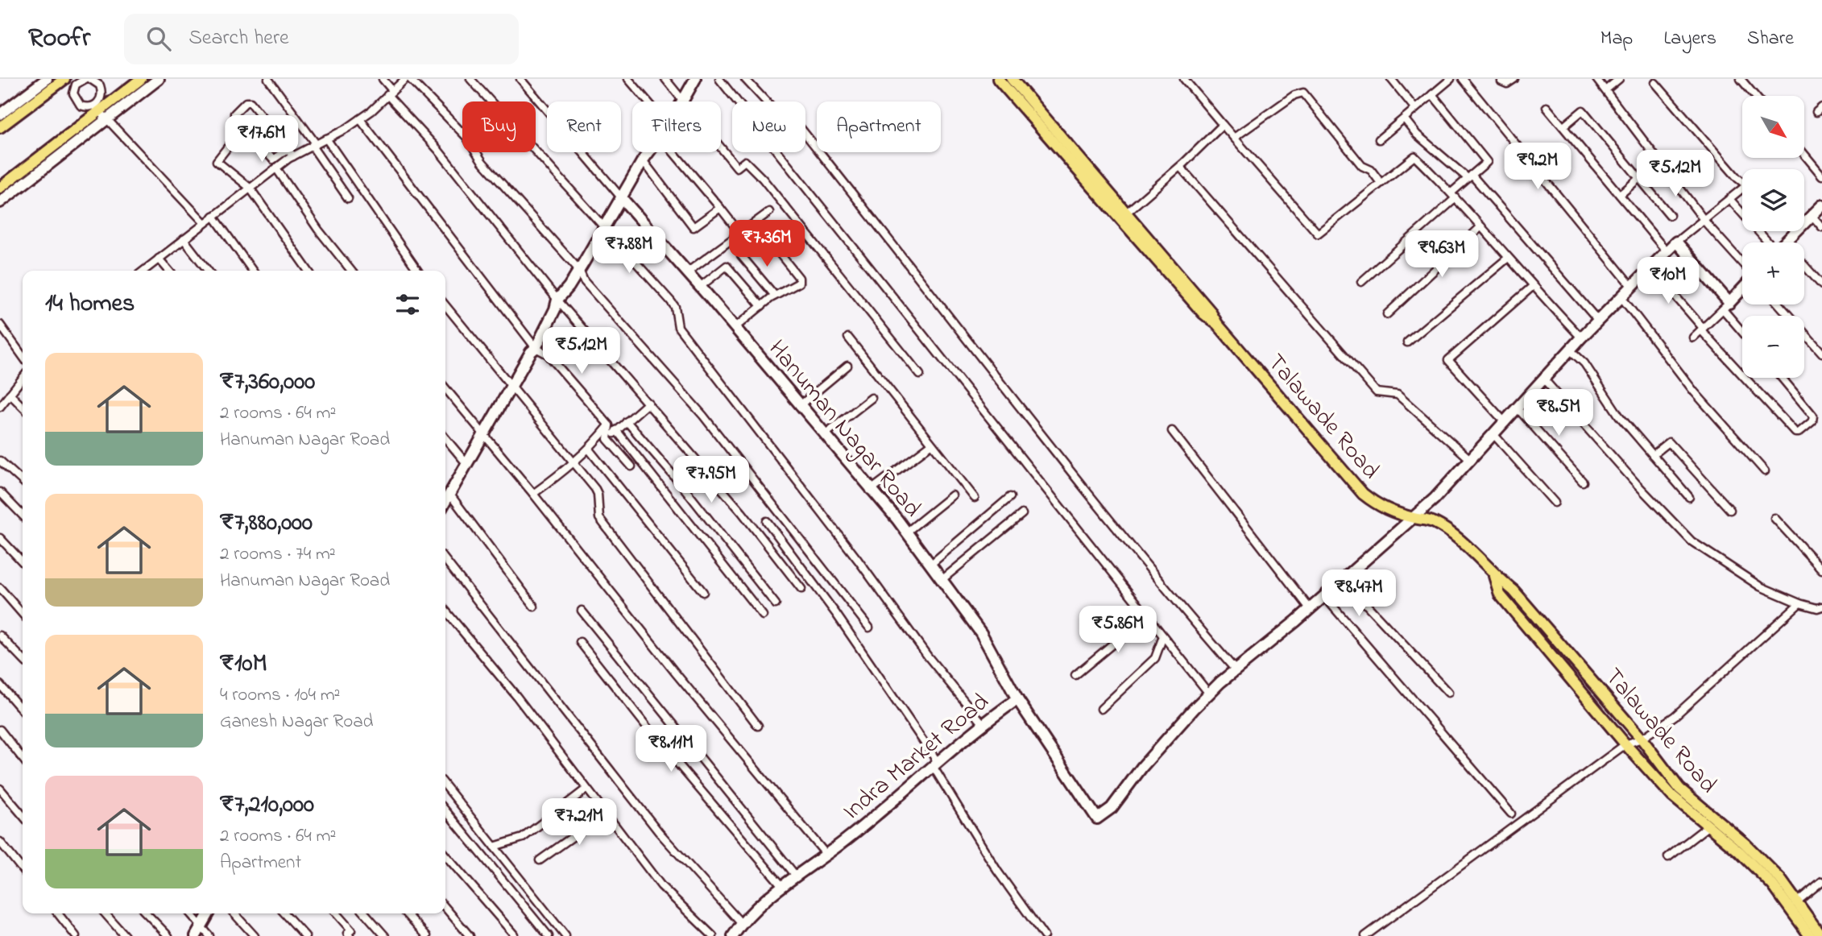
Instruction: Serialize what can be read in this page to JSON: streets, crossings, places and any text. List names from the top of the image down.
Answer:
{
  "streets": {
    "main road": ["Talawade Road"],
    "street": ["Hanuman Nagar Road", "Indra Market Road"]
  },
  "crossings": [
    ["Talawade Road", "Indra Market Road"],
    ["Hanuman Nagar Road", "Indra Market Road"]
  ],
  "north": "bottom right",
  "page": {
    "header": "Roofr",
    "search": "Search here",
    "nav": ["Map", "Layers", "Share"],
    "map_buttons": ["+", "−"],
    "chip": [
      "Buy",
      "Rent",
      "Filters",
      "New",
      "Apartment"
    ],
    "price": [
      "₹17.6M",
      "₹9.2M",
      "₹5.12M",
      "₹7.36M",
      "₹7.88M",
      "₹9.63M",
      "₹10M",
      "₹5.12M",
      "₹8.5M",
      "₹7.95M",
      "₹8.47M",
      "₹5.86M",
      "₹8.11M",
      "₹7.21M"
    ],
    "heading": "14 homes",
    "list": [
      {
        "name": "₹7,360,000",
        "note": "2 rooms · 64 m² · Hanuman Nagar Road"
      },
      {
        "name": "₹7,880,000",
        "note": "2 rooms · 74 m² · Hanuman Nagar Road"
      },
      {
        "name": "₹10M",
        "note": "4 rooms · 104 m² · Ganesh Nagar Road"
      },
      {
        "name": "₹7,210,000",
        "note": "2 rooms · 64 m² · Apartment"
      }
    ]
  }
}
